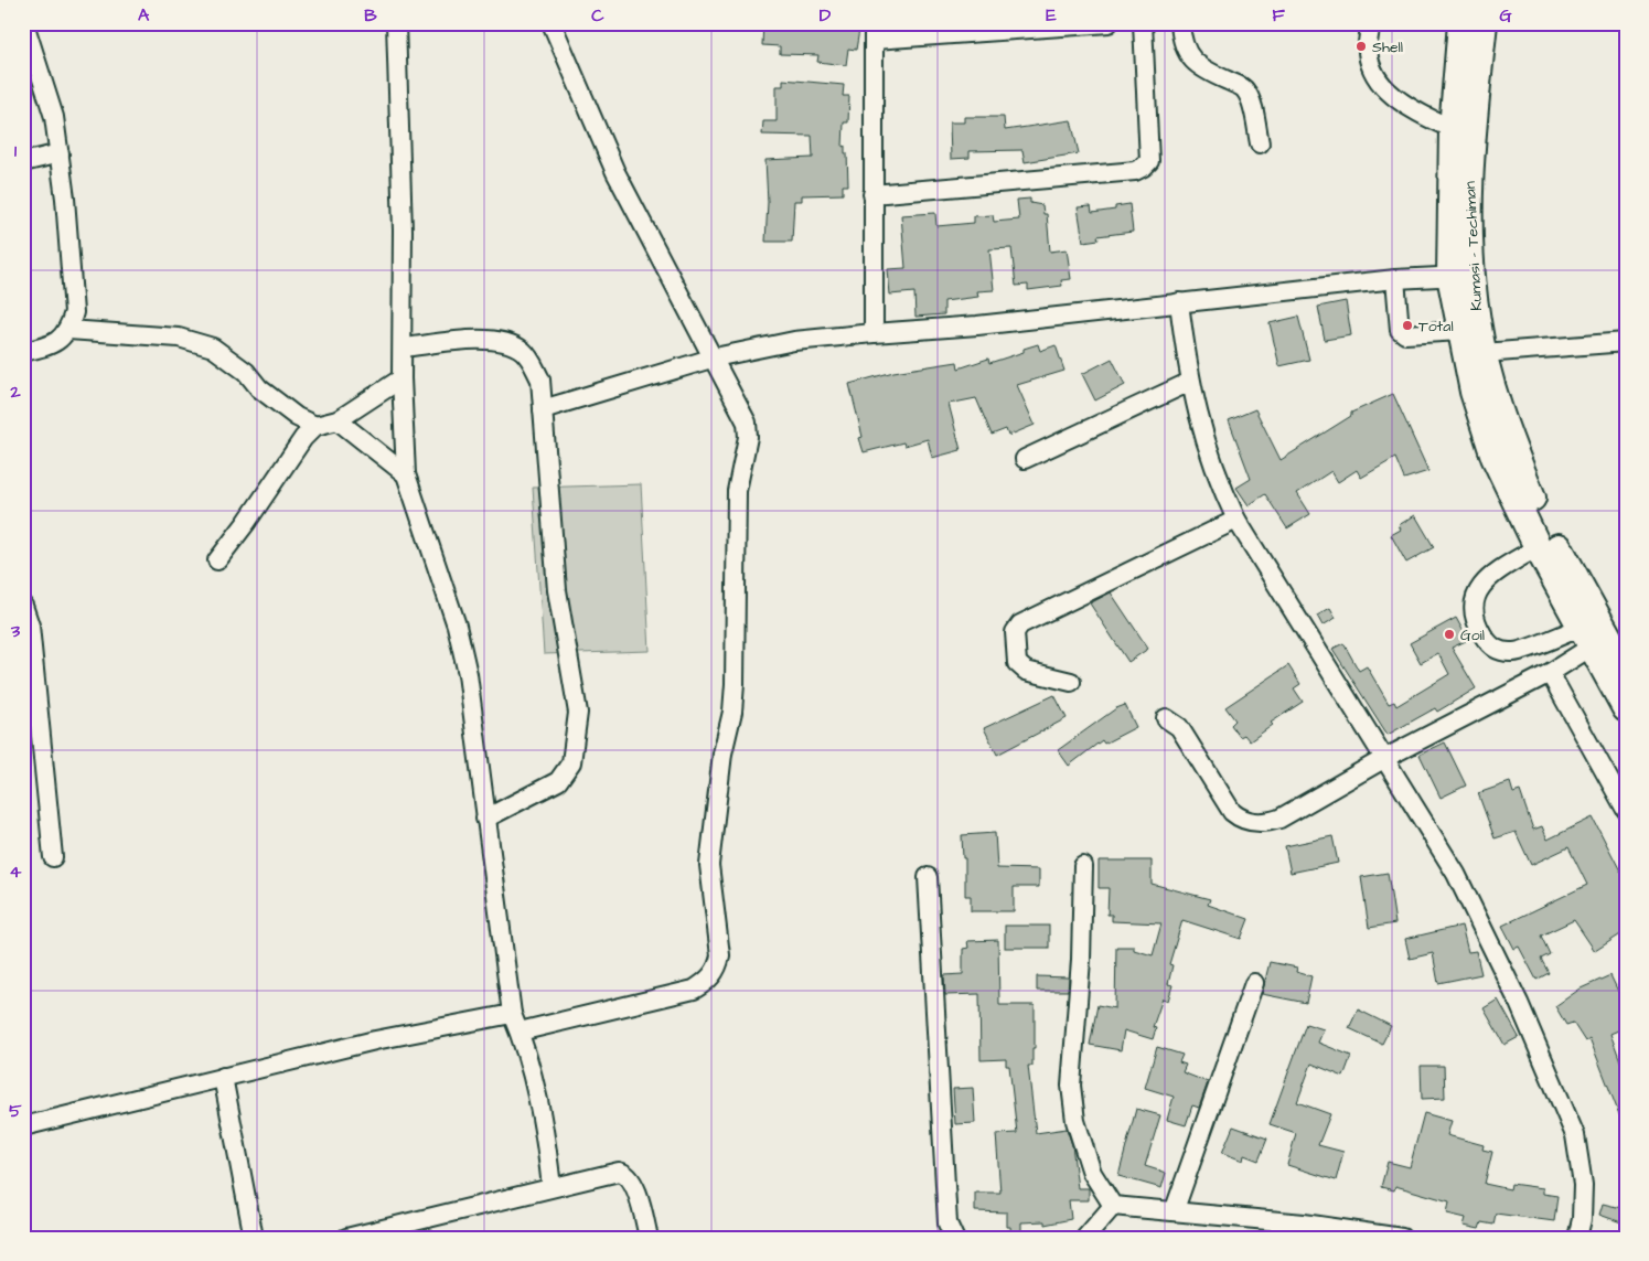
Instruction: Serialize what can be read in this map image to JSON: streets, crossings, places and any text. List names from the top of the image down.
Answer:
{
  "streets": {
    "highway": ["Kumasi - Techiman"]
  },
  "places": ["Shell", "Total", "Goil"],
  "grid": {
    "columns": [
      "A",
      "B",
      "C",
      "D",
      "E",
      "F",
      "G"
    ],
    "rows": [
      "1",
      "2",
      "3",
      "4",
      "5"
    ]
  }
}
